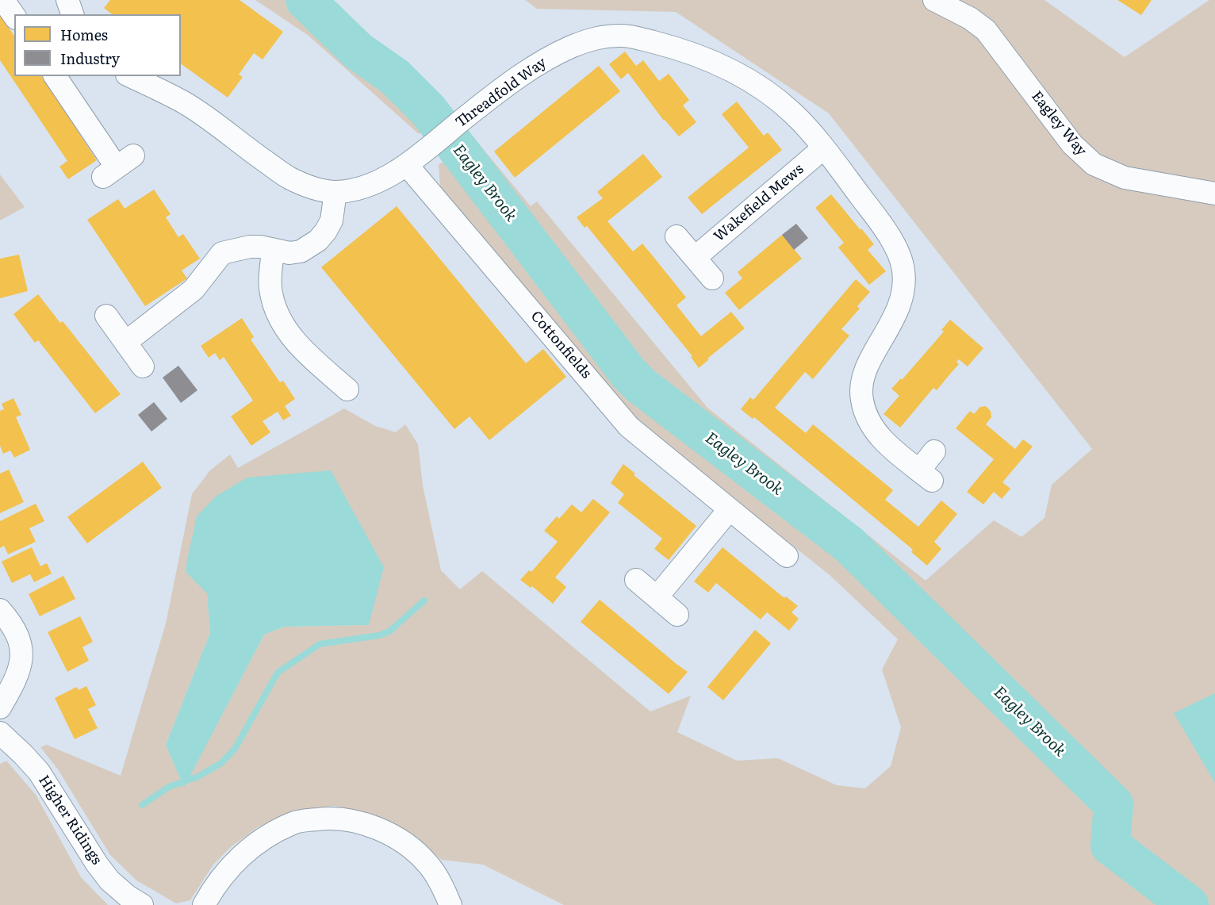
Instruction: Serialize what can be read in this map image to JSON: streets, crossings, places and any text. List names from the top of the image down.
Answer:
{
  "streets": {
    "street": [
      "Threadfold Way",
      "Eagley Way",
      "Wakefield Mews",
      "Cottonfields",
      "Higher Ridings"
    ]
  },
  "crossings": [
    ["Threadfold Way", "Wakefield Mews"],
    ["Threadfold Way", "Cottonfields"]
  ],
  "water": ["Eagley Brook"],
  "legend": ["Homes", "Industry"]
}
